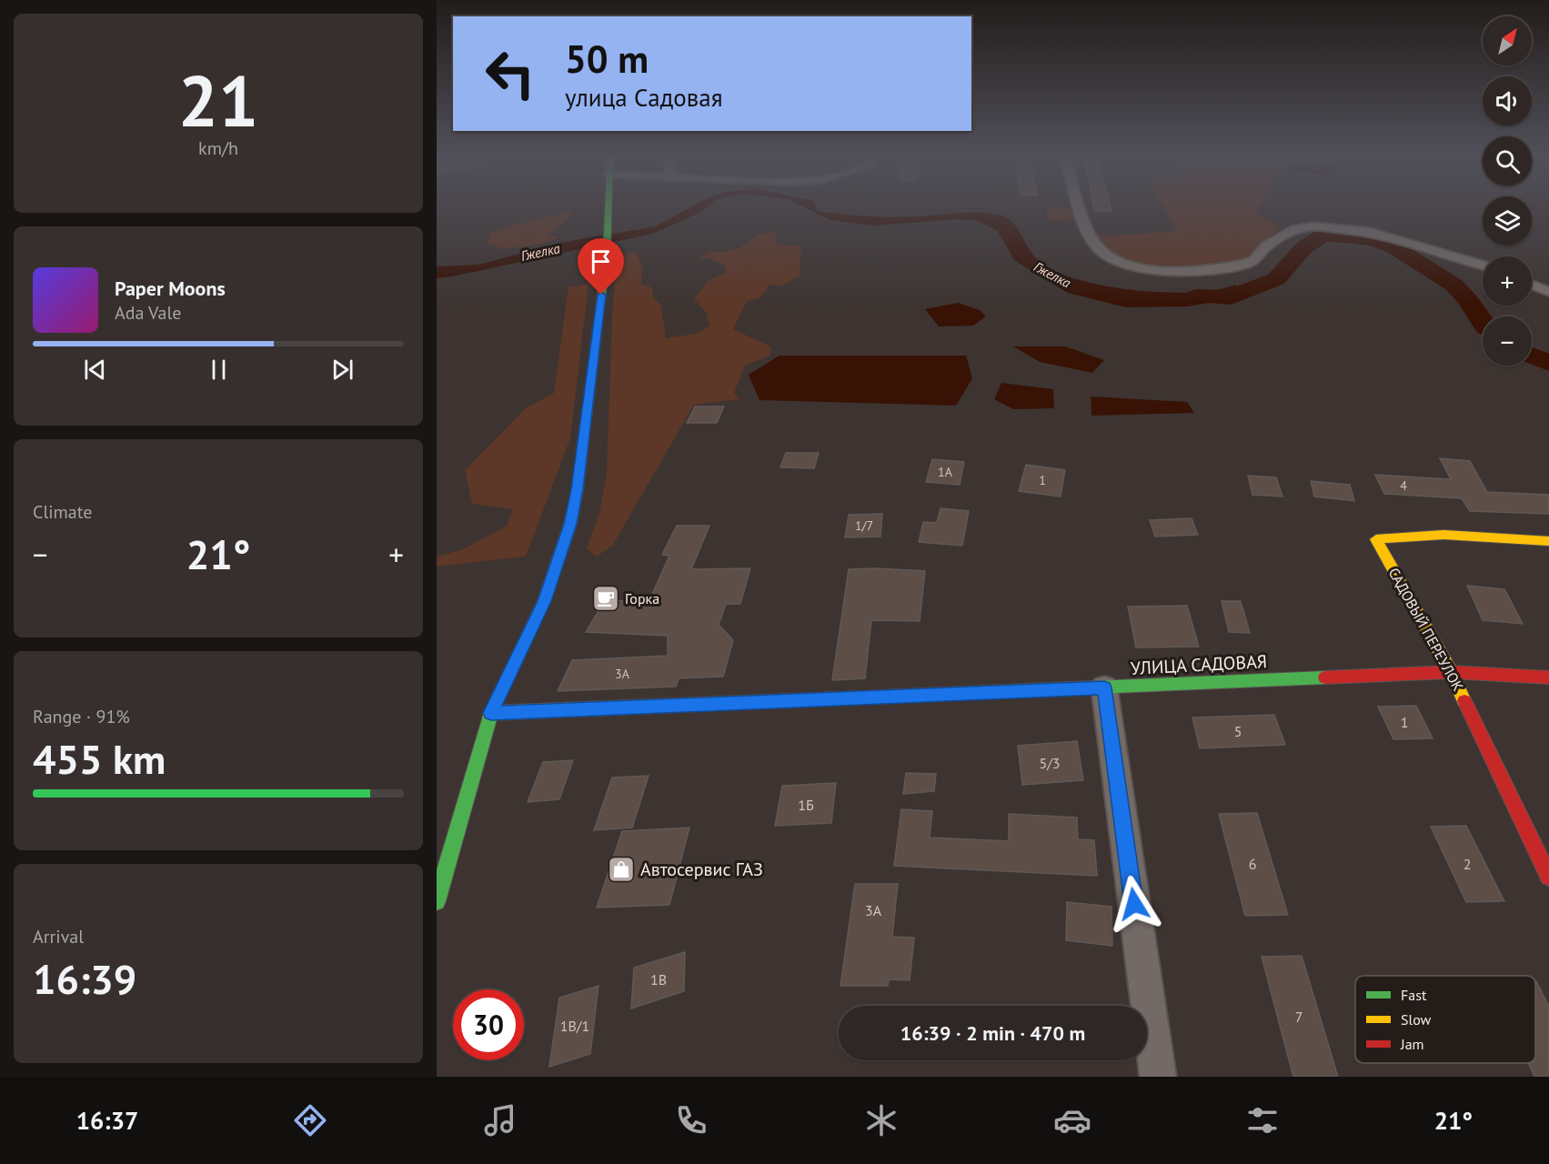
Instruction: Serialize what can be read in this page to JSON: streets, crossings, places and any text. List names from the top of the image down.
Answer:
{
  "streets": {
    "main road": ["САДОВЫЙ ПЕРЕУЛОК", "УЛИЦА САДОВАЯ"]
  },
  "crossings": [
    ["САДОВЫЙ ПЕРЕУЛОК", "УЛИЦА САДОВАЯ"]
  ],
  "water": ["Гжелка"],
  "places": {
    "cafe": ["Горка"],
    "shop": ["Автосервис ГАЗ"]
  },
  "house_numbers": [
    "1А",
    "1",
    "4",
    "1/7",
    "3А",
    "1",
    "5",
    "5/3",
    "1Б",
    "6",
    "2",
    "3А",
    "1В",
    "7",
    "1В/1"
  ],
  "legend": ["Fast", "Slow", "Jam"],
  "north": "top right",
  "page": {
    "tile": [
      ["21", "km/h"],
      "Climate",
      ["Range · 91%", "455 km"],
      ["Arrival", "16:39"]
    ],
    "map_buttons": ["+", "−"],
    "turn": ["50 m", "улица Садовая"],
    "song": ["Paper Moons", "Ada Vale"],
    "heat": ["−", "21°", "+"],
    "limit": "30",
    "trip": "16:39 · 2 min · 470 m",
    "tabs": ["16:37", "21°"]
  }
}
